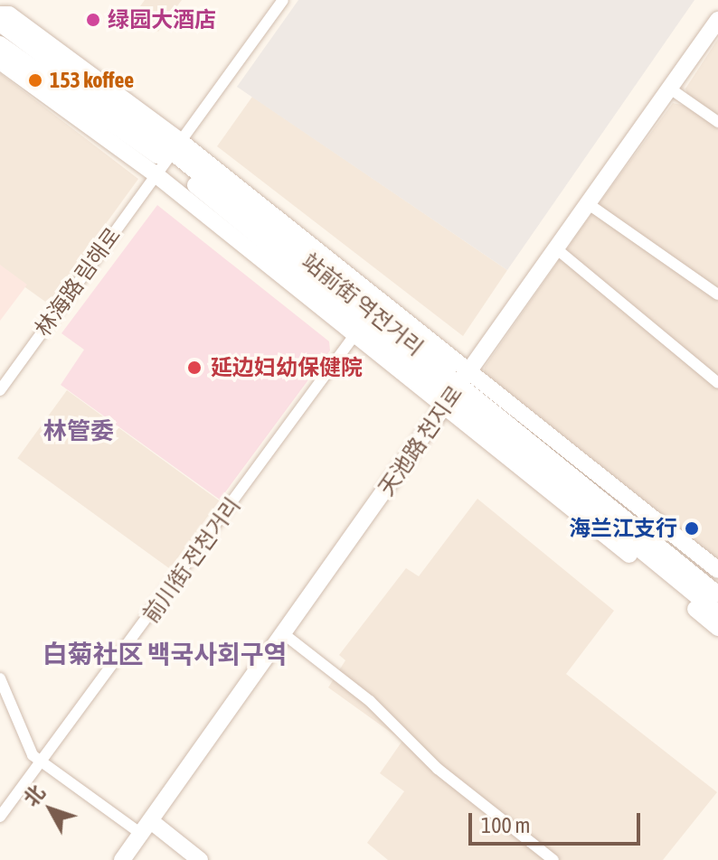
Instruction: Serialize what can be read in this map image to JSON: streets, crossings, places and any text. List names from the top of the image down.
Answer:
{
  "streets": {
    "street": [
      "林海路 림해로",
      "站前街 역전거리",
      "天池路 천지로",
      "前川街 전천거리"
    ]
  },
  "crossings": [
    ["林海路 림해로", "站前街 역전거리"],
    ["站前街 역전거리", "天池路 천지로"],
    ["站前街 역전거리", "前川街 전천거리"]
  ],
  "districts": ["林管委", "白菊社区 백국사회구역"],
  "places": [
    "绿园大酒店",
    "153 koffee",
    "延边妇幼保健院",
    "海兰江支行"
  ],
  "scale_bar": "100 m",
  "north": "top left"
}
